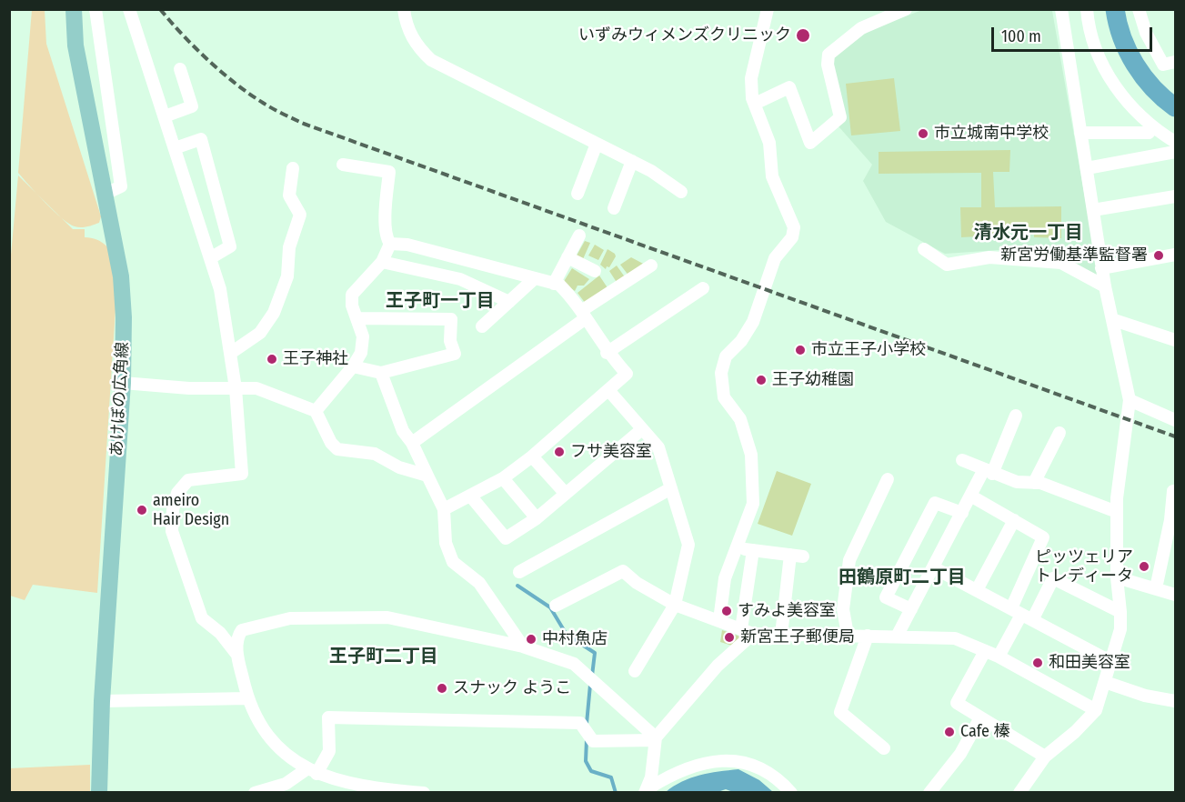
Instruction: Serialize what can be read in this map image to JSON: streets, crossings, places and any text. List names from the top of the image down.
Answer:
{
  "streets": {
    "main road": ["あけぼの広角線"]
  },
  "districts": [
    "清水元一丁目",
    "王子町一丁目",
    "田鶴原町二丁目",
    "王子町二丁目"
  ],
  "places": [
    "いずみウィメンズクリニック",
    "市立城南中学校",
    "新宮労働基準監督署",
    "市立王子小学校",
    "王子神社",
    "王子幼稚園",
    "フサ美容室",
    "ameiro Hair Design",
    "ピッツェリア トレディータ",
    "すみよ美容室",
    "新宮王子郵便局",
    "中村魚店",
    "和田美容室",
    "スナック ようこ",
    "Cafe 榛"
  ],
  "scale_bar": "100 m"
}
